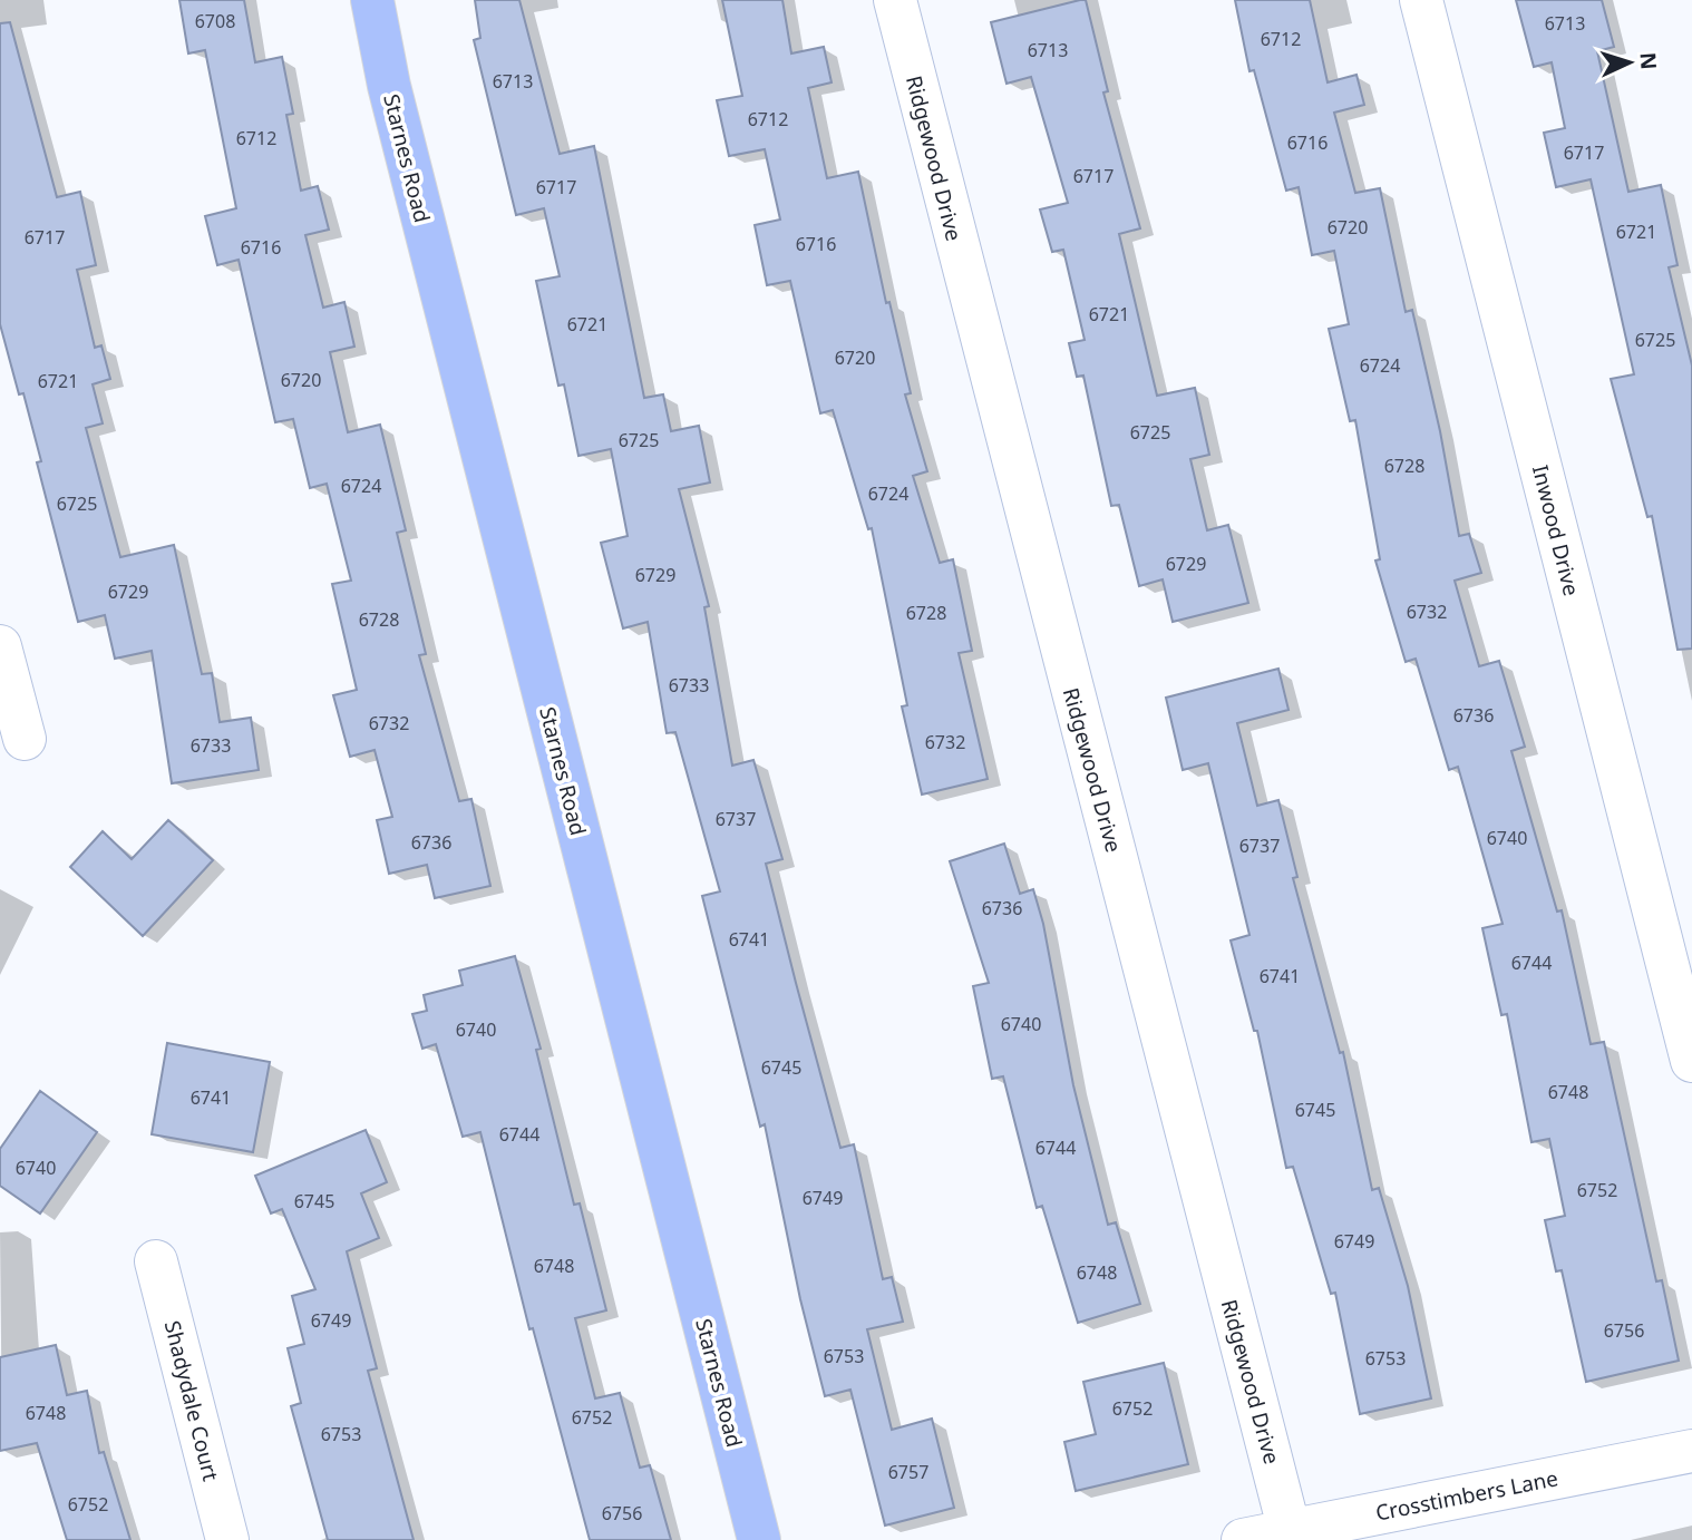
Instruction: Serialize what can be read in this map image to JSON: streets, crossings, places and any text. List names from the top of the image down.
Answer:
{
  "streets": {
    "main road": ["Starnes Road"],
    "street": [
      "Ridgewood Drive",
      "Inwood Drive",
      "Shadydale Court",
      "Crosstimbers Lane"
    ]
  },
  "crossings": [
    ["Ridgewood Drive", "Crosstimbers Lane"]
  ],
  "house_numbers": [
    "6708",
    "6713",
    "6712",
    "6713",
    "6713",
    "6712",
    "6712",
    "6716",
    "6717",
    "6717",
    "6717",
    "6720",
    "6721",
    "6717",
    "6716",
    "6716",
    "6721",
    "6721",
    "6725",
    "6720",
    "6724",
    "6720",
    "6721",
    "6725",
    "6725",
    "6728",
    "6724",
    "6724",
    "6725",
    "6729",
    "6729",
    "6729",
    "6732",
    "6728",
    "6728",
    "6733",
    "6736",
    "6732",
    "6732",
    "6733",
    "6737",
    "6740",
    "6736",
    "6737",
    "6736",
    "6741",
    "6744",
    "6741",
    "6740",
    "6740",
    "6745",
    "6748",
    "6741",
    "6745",
    "6744",
    "6744",
    "6740",
    "6752",
    "6749",
    "6745",
    "6749",
    "6748",
    "6748",
    "6749",
    "6756",
    "6753",
    "6753",
    "6752",
    "6748",
    "6752",
    "6753",
    "6757",
    "6752",
    "6756"
  ],
  "north": "right"
}
